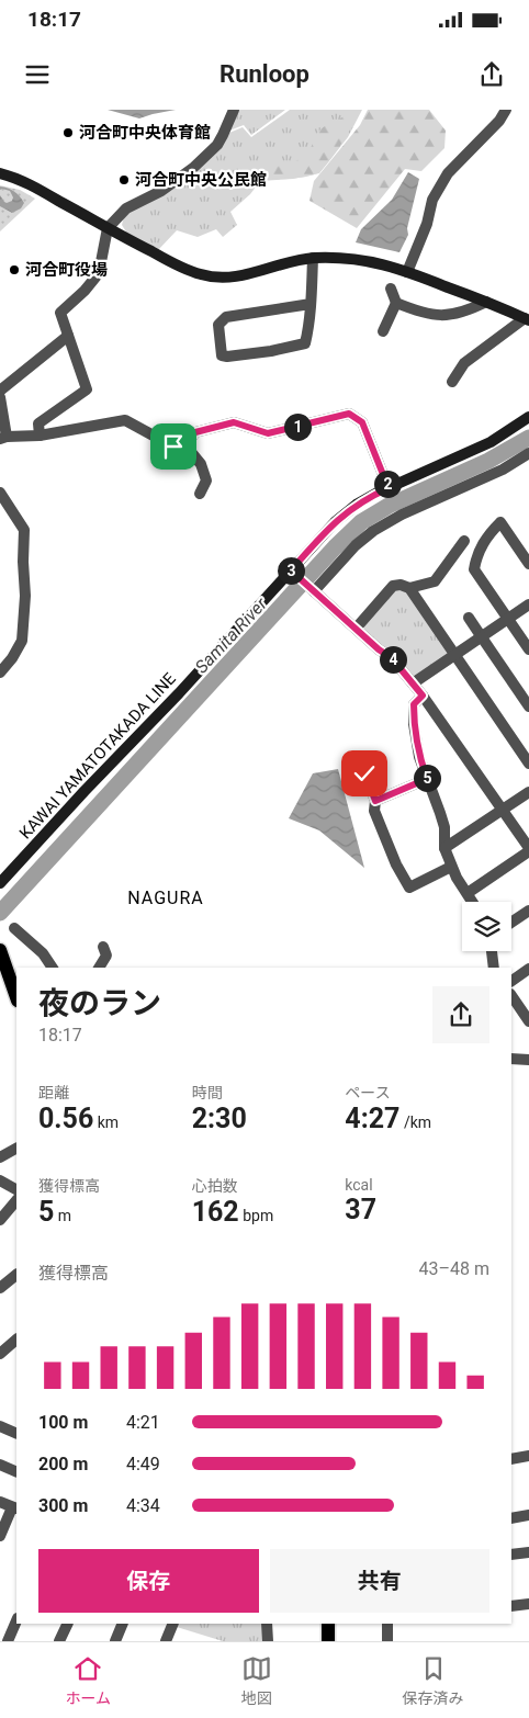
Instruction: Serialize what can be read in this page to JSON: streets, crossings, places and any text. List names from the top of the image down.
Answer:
{
  "streets": {
    "main road": ["KAWAI YAMATOTAKADA LINE"]
  },
  "districts": ["NAGURA"],
  "water": ["Samita River"],
  "places": ["河合町中央体育館", "河合町中央公民館", "河合町役場"],
  "page": {
    "status": "18:17",
    "header": "Runloop",
    "pins": [
      "1",
      "2",
      "3",
      "4",
      "5"
    ],
    "heading": ["夜のラン", "18:17"],
    "stats": [
      ["距離", "0.56 km"],
      ["時間", "2:30"],
      ["ペース", "4:27 /km"],
      ["獲得標高", "5 m"],
      ["心拍数", "162 bpm"],
      ["kcal", "37"]
    ],
    "chart": ["獲得標高", "43–48 m"],
    "list": [
      {
        "name": "100 m",
        "note": "4:21"
      },
      {
        "name": "200 m",
        "note": "4:49"
      },
      {
        "name": "300 m",
        "note": "4:34"
      }
    ],
    "buttons": ["保存", "共有"],
    "tabs": ["ホーム", "地図", "保存済み"]
  }
}
